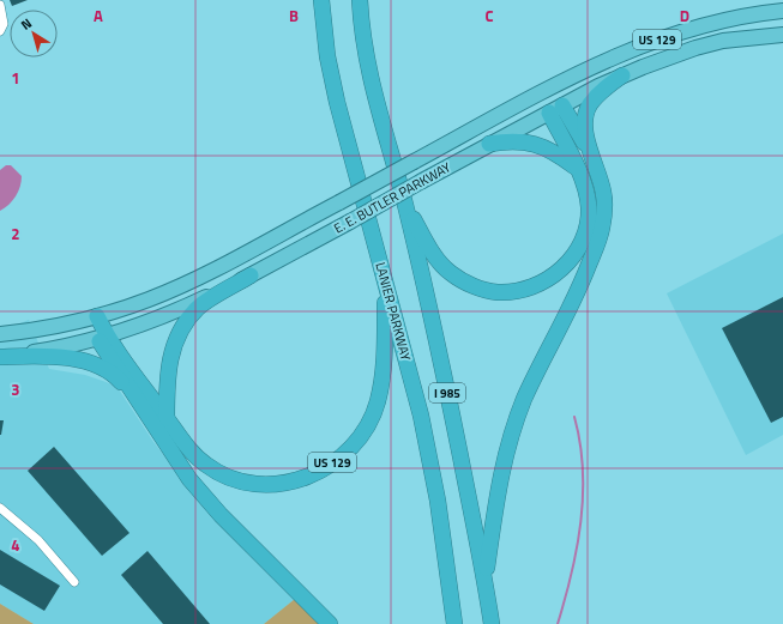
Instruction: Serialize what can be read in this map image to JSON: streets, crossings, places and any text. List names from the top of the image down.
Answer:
{
  "streets": {
    "highway": [
      "US 129",
      "E. E. BUTLER PARKWAY",
      "LANIER PARKWAY",
      "I 985"
    ]
  },
  "crossings": [
    ["US 129", "E. E. BUTLER PARKWAY"],
    ["US 129", "LANIER PARKWAY"]
  ],
  "north": "top left",
  "grid": {
    "columns": [
      "A",
      "B",
      "C",
      "D"
    ],
    "rows": [
      "1",
      "2",
      "3",
      "4"
    ]
  }
}
